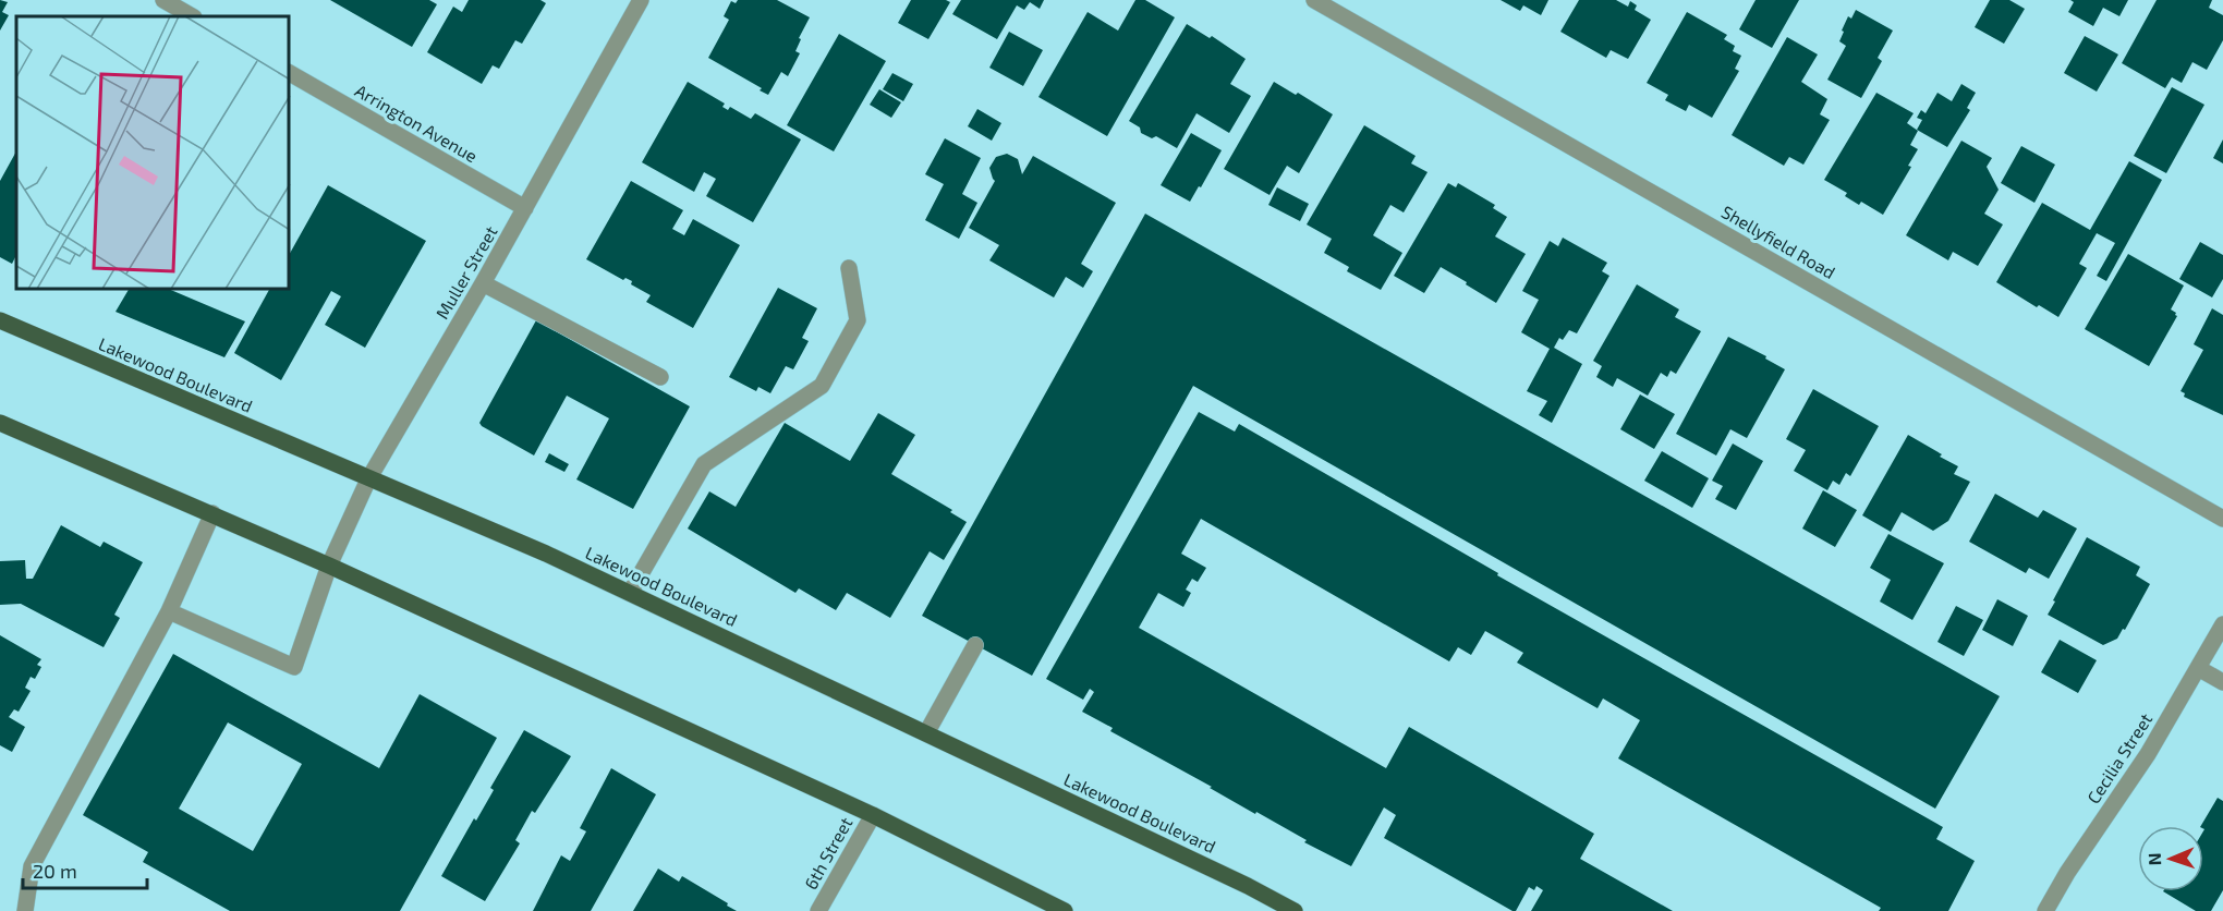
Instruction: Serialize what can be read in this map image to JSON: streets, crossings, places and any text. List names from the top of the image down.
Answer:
{
  "streets": {
    "main road": ["Lakewood Boulevard"],
    "street": [
      "Arrington Avenue",
      "Shellyfield Road",
      "Muller Street",
      "Cecilia Street",
      "6th Street"
    ]
  },
  "crossings": [
    ["Arrington Avenue", "Muller Street"],
    ["Muller Street", "Lakewood Boulevard"]
  ],
  "scale_bar": "20 m",
  "north": "left"
}
